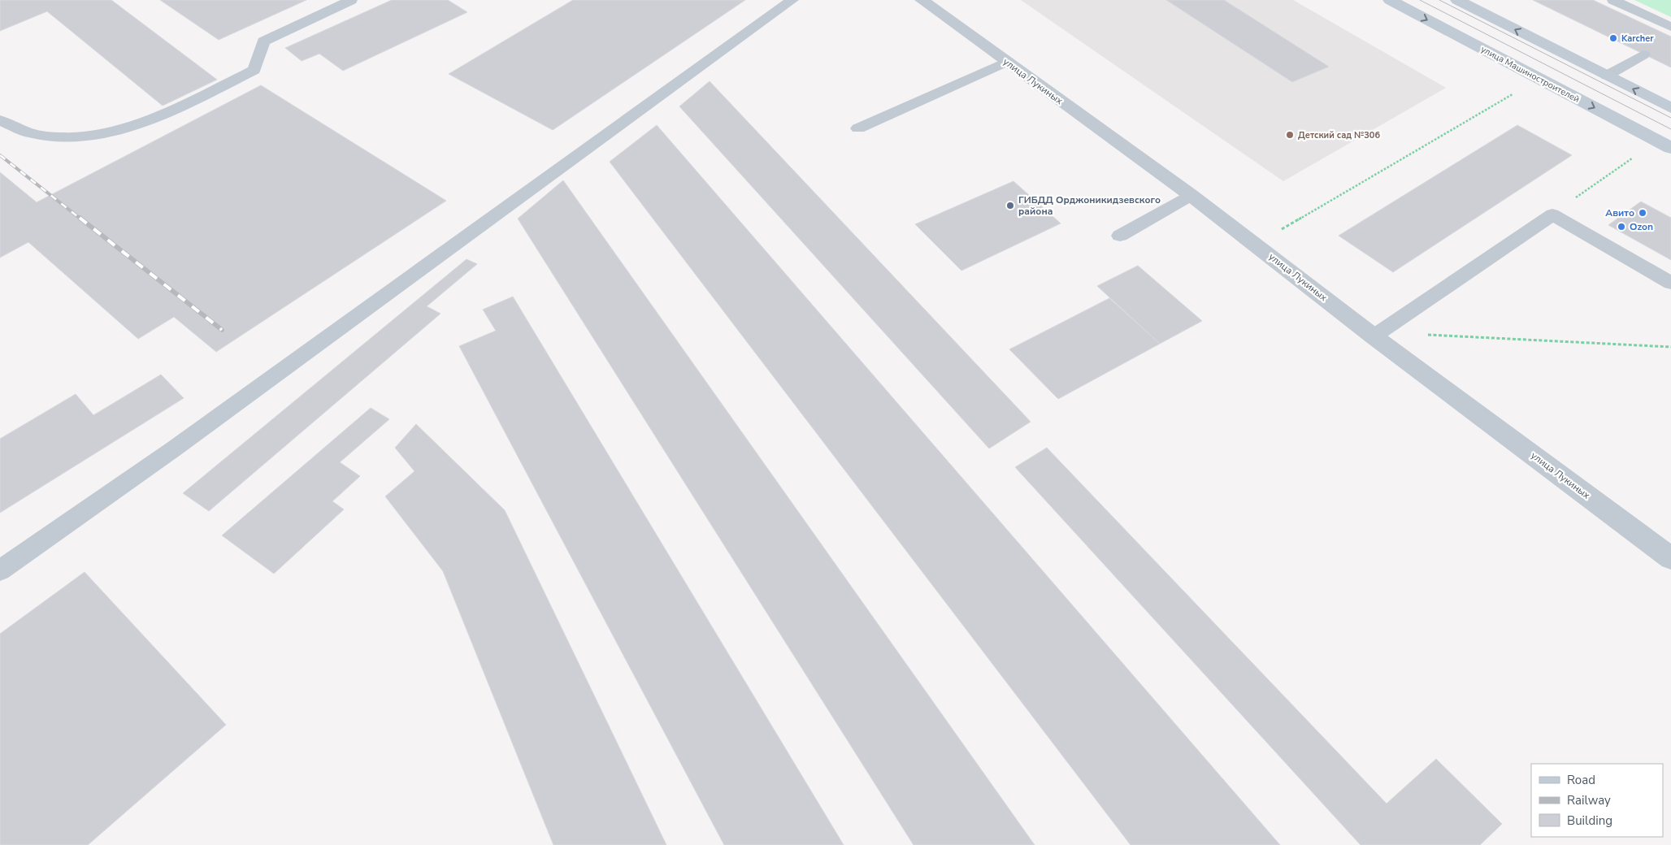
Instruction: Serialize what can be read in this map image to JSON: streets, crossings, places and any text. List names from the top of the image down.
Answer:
{
  "streets": {
    "main road": ["улица Машиностроителей"],
    "street": ["улица Лукиных"]
  },
  "places": [
    "Karcher",
    "Детский сад №306",
    "ГИБДД Орджоникидзевского района",
    "Авито",
    "Ozon"
  ],
  "legend": ["Road", "Railway", "Building"]
}
